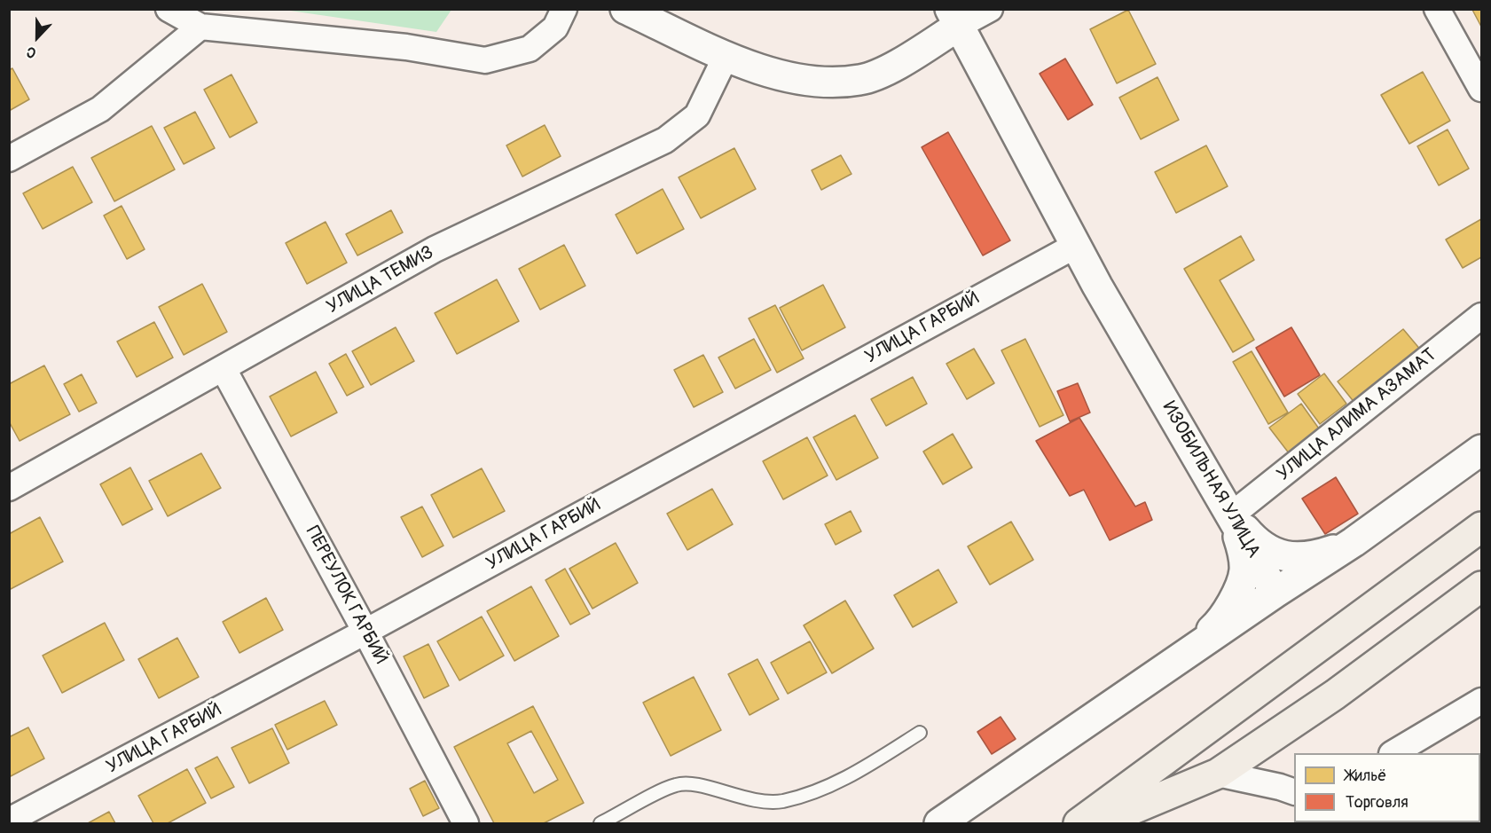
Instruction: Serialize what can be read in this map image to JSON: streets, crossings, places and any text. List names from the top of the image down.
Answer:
{
  "streets": {
    "main road": ["ИЗОБИЛЬНАЯ УЛИЦА"],
    "street": [
      "УЛИЦА ТЕМИЗ",
      "УЛИЦА ГАРБИЙ",
      "УЛИЦА АЛИМА АЗАМАТ",
      "ПЕРЕУЛОК ГАРБИЙ"
    ]
  },
  "crossings": [
    ["УЛИЦА ТЕМИЗ", "ПЕРЕУЛОК ГАРБИЙ"],
    ["УЛИЦА ГАРБИЙ", "ИЗОБИЛЬНАЯ УЛИЦА"],
    ["УЛИЦА ГАРБИЙ", "ПЕРЕУЛОК ГАРБИЙ"],
    ["УЛИЦА АЛИМА АЗАМАТ", "ИЗОБИЛЬНАЯ УЛИЦА"]
  ],
  "legend": ["Жильё", "Торговля"],
  "north": "bottom"
}
